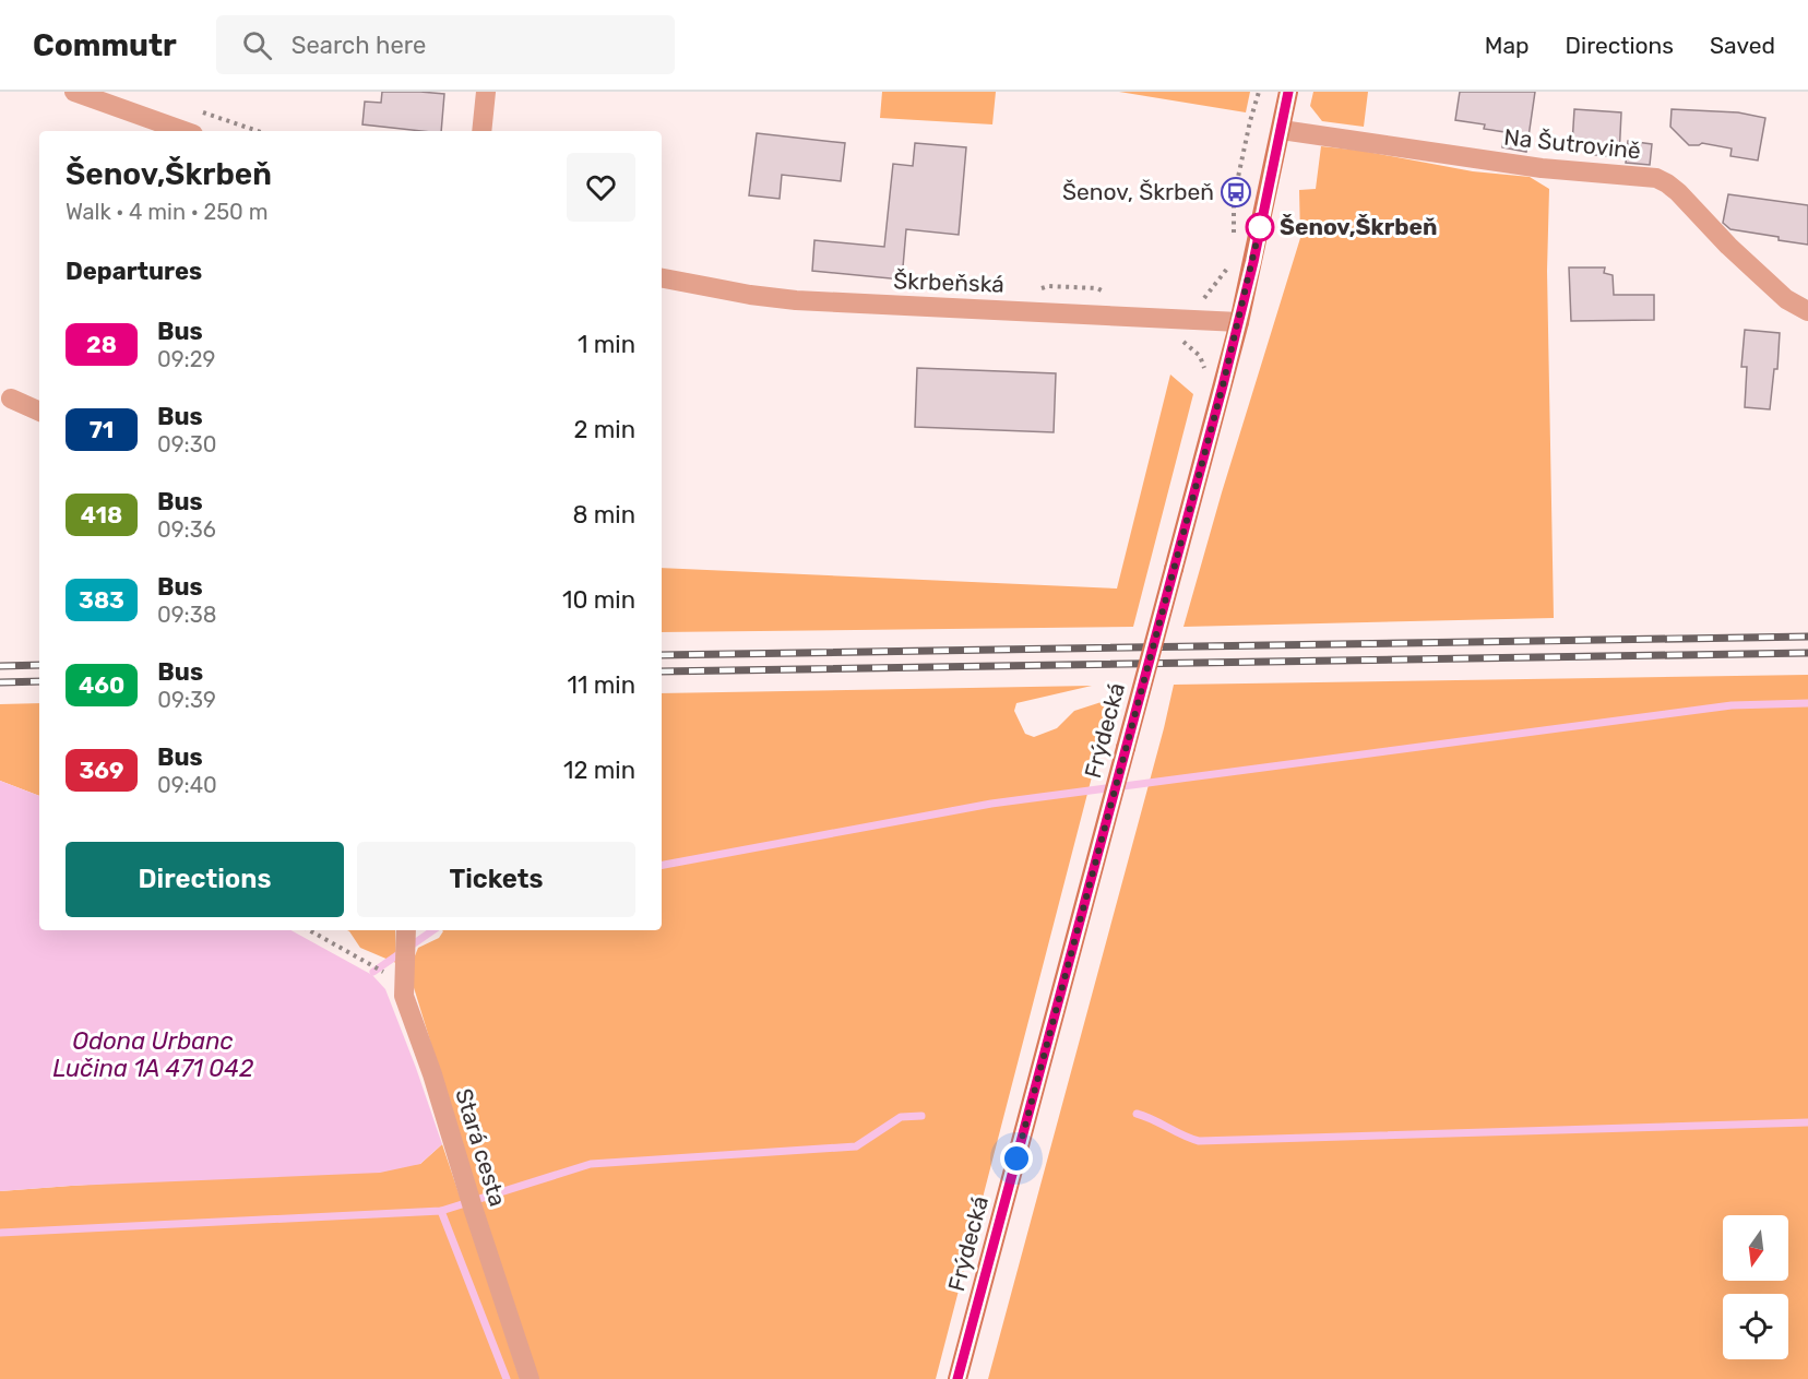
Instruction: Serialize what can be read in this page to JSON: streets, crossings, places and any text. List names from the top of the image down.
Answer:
{
  "streets": {
    "main road": ["Frýdecká"],
    "street": ["Na Šutrovině", "Škrbeňská", "Stará cesta"]
  },
  "crossings": [
    ["Na Šutrovině", "Frýdecká"],
    ["Škrbeňská", "Frýdecká"]
  ],
  "water": ["Odona Urbanc Lučina 1A 471 042"],
  "places": {
    "bus stop": ["Šenov, Škrbeň"],
    "other": ["Šenov,Škrbeň"]
  },
  "lines": ["bus line 28"],
  "north": "bottom",
  "page": {
    "header": "Commutr",
    "search": "Search here",
    "nav": ["Map", "Directions", "Saved"],
    "heading": [
      ["Šenov,Škrbeň", "Walk · 4 min · 250 m"],
      "Departures"
    ],
    "list": [
      {
        "mark": "28",
        "name": "Bus",
        "note": "09:29",
        "value": "1 min"
      },
      {
        "mark": "71",
        "name": "Bus",
        "note": "09:30",
        "value": "2 min"
      },
      {
        "mark": "418",
        "name": "Bus",
        "note": "09:36",
        "value": "8 min"
      },
      {
        "mark": "383",
        "name": "Bus",
        "note": "09:38",
        "value": "10 min"
      },
      {
        "mark": "460",
        "name": "Bus",
        "note": "09:39",
        "value": "11 min"
      },
      {
        "mark": "369",
        "name": "Bus",
        "note": "09:40",
        "value": "12 min"
      }
    ],
    "buttons": ["Directions", "Tickets"]
  }
}
